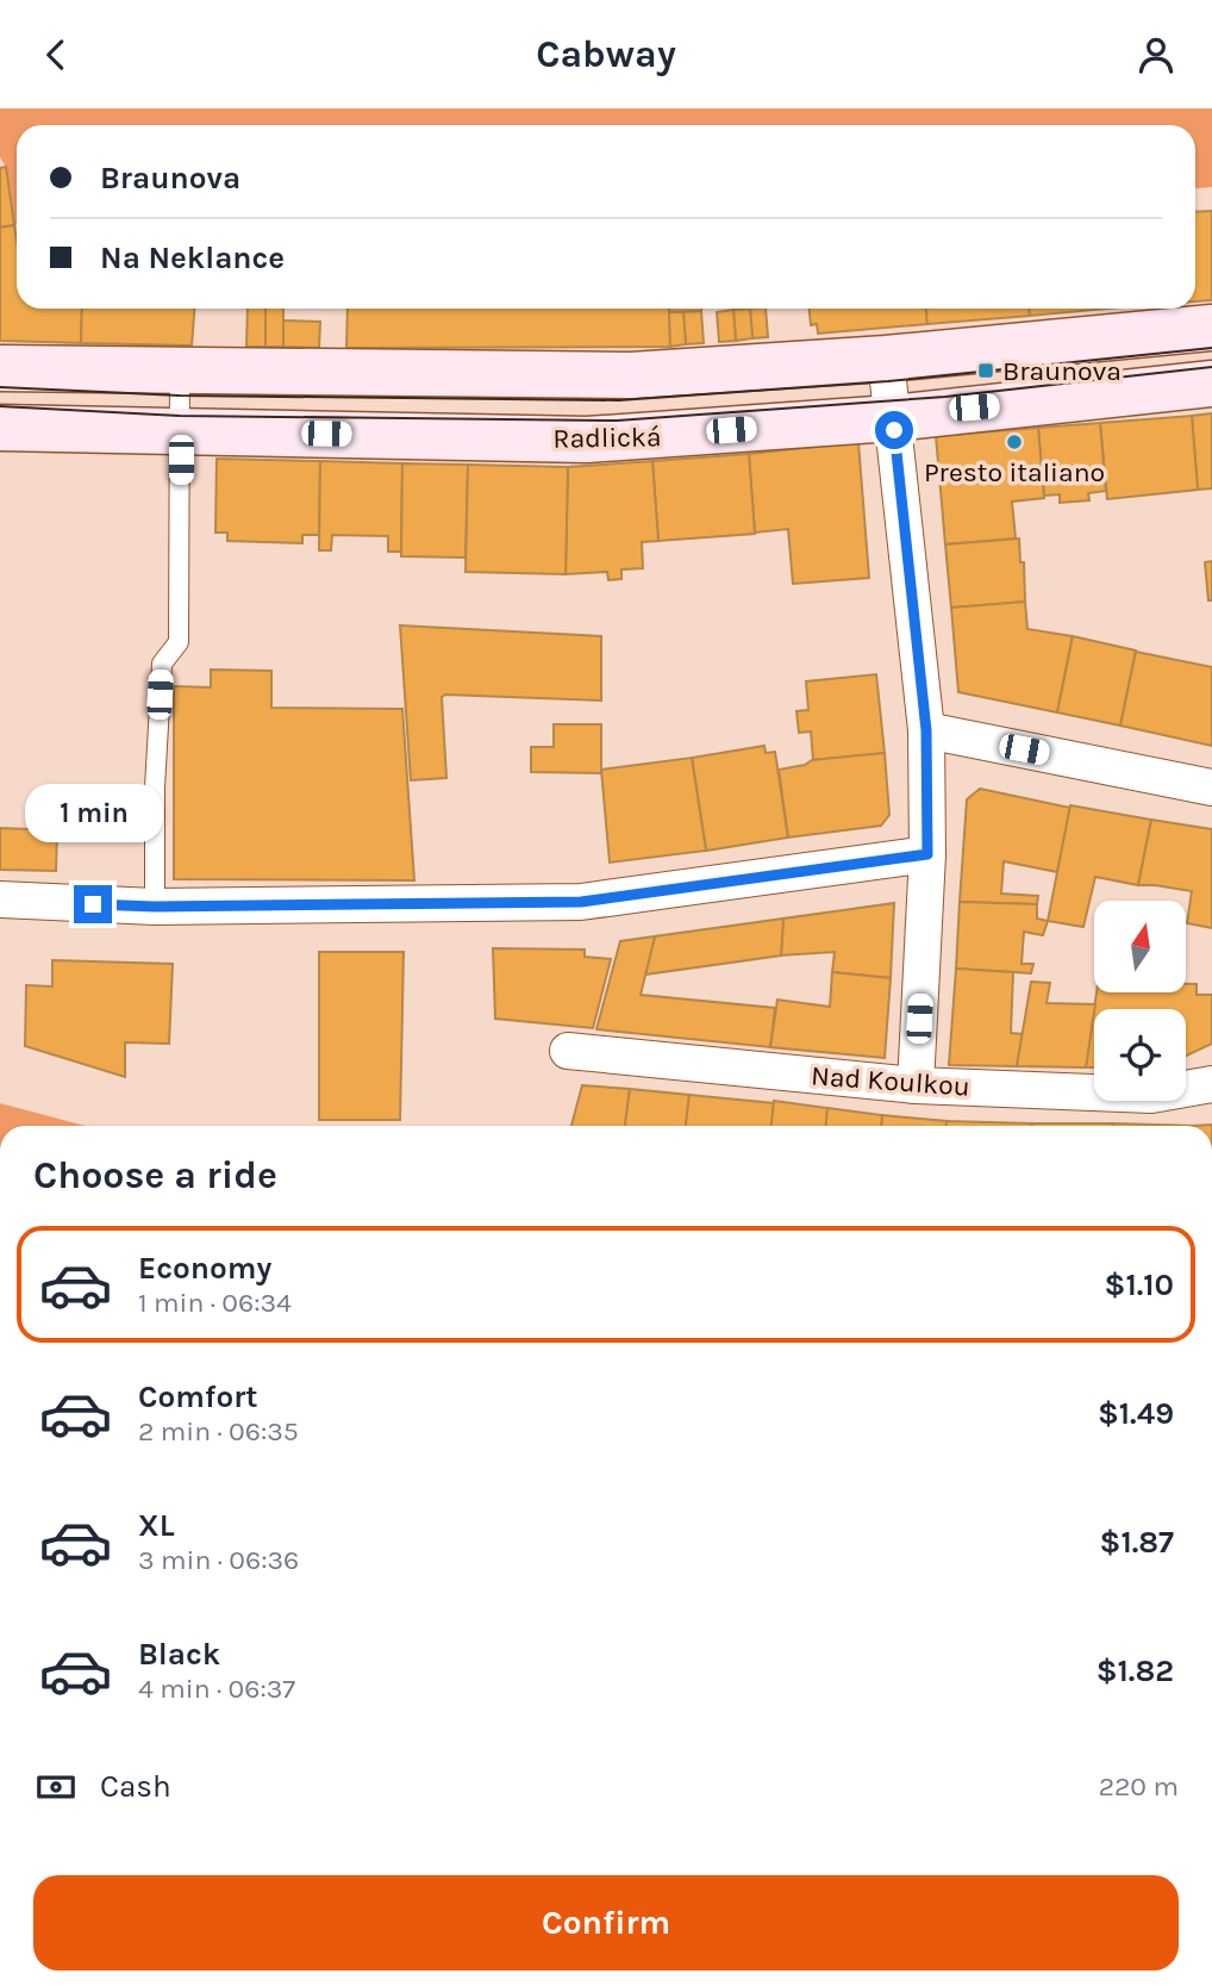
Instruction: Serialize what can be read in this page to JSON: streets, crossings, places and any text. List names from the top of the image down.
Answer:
{
  "streets": {
    "main road": ["Radlická"],
    "street": ["Nad Koulkou"]
  },
  "places": {
    "transit": ["Braunova"],
    "other": ["Presto italiano"]
  },
  "north": "top",
  "page": {
    "header": "Cabway",
    "banner": ["Braunova", "Na Neklance"],
    "bubble": "1 min",
    "heading": "Choose a ride",
    "list": [
      {
        "name": "Economy",
        "note": "1 min · 06:34",
        "value": "$1.10"
      },
      {
        "name": "Comfort",
        "note": "2 min · 06:35",
        "value": "$1.49"
      },
      {
        "name": "XL",
        "note": "3 min · 06:36",
        "value": "$1.87"
      },
      {
        "name": "Black",
        "note": "4 min · 06:37",
        "value": "$1.82"
      }
    ],
    "pay": ["Cash", "220 m"],
    "buttons": "Confirm"
  }
}
